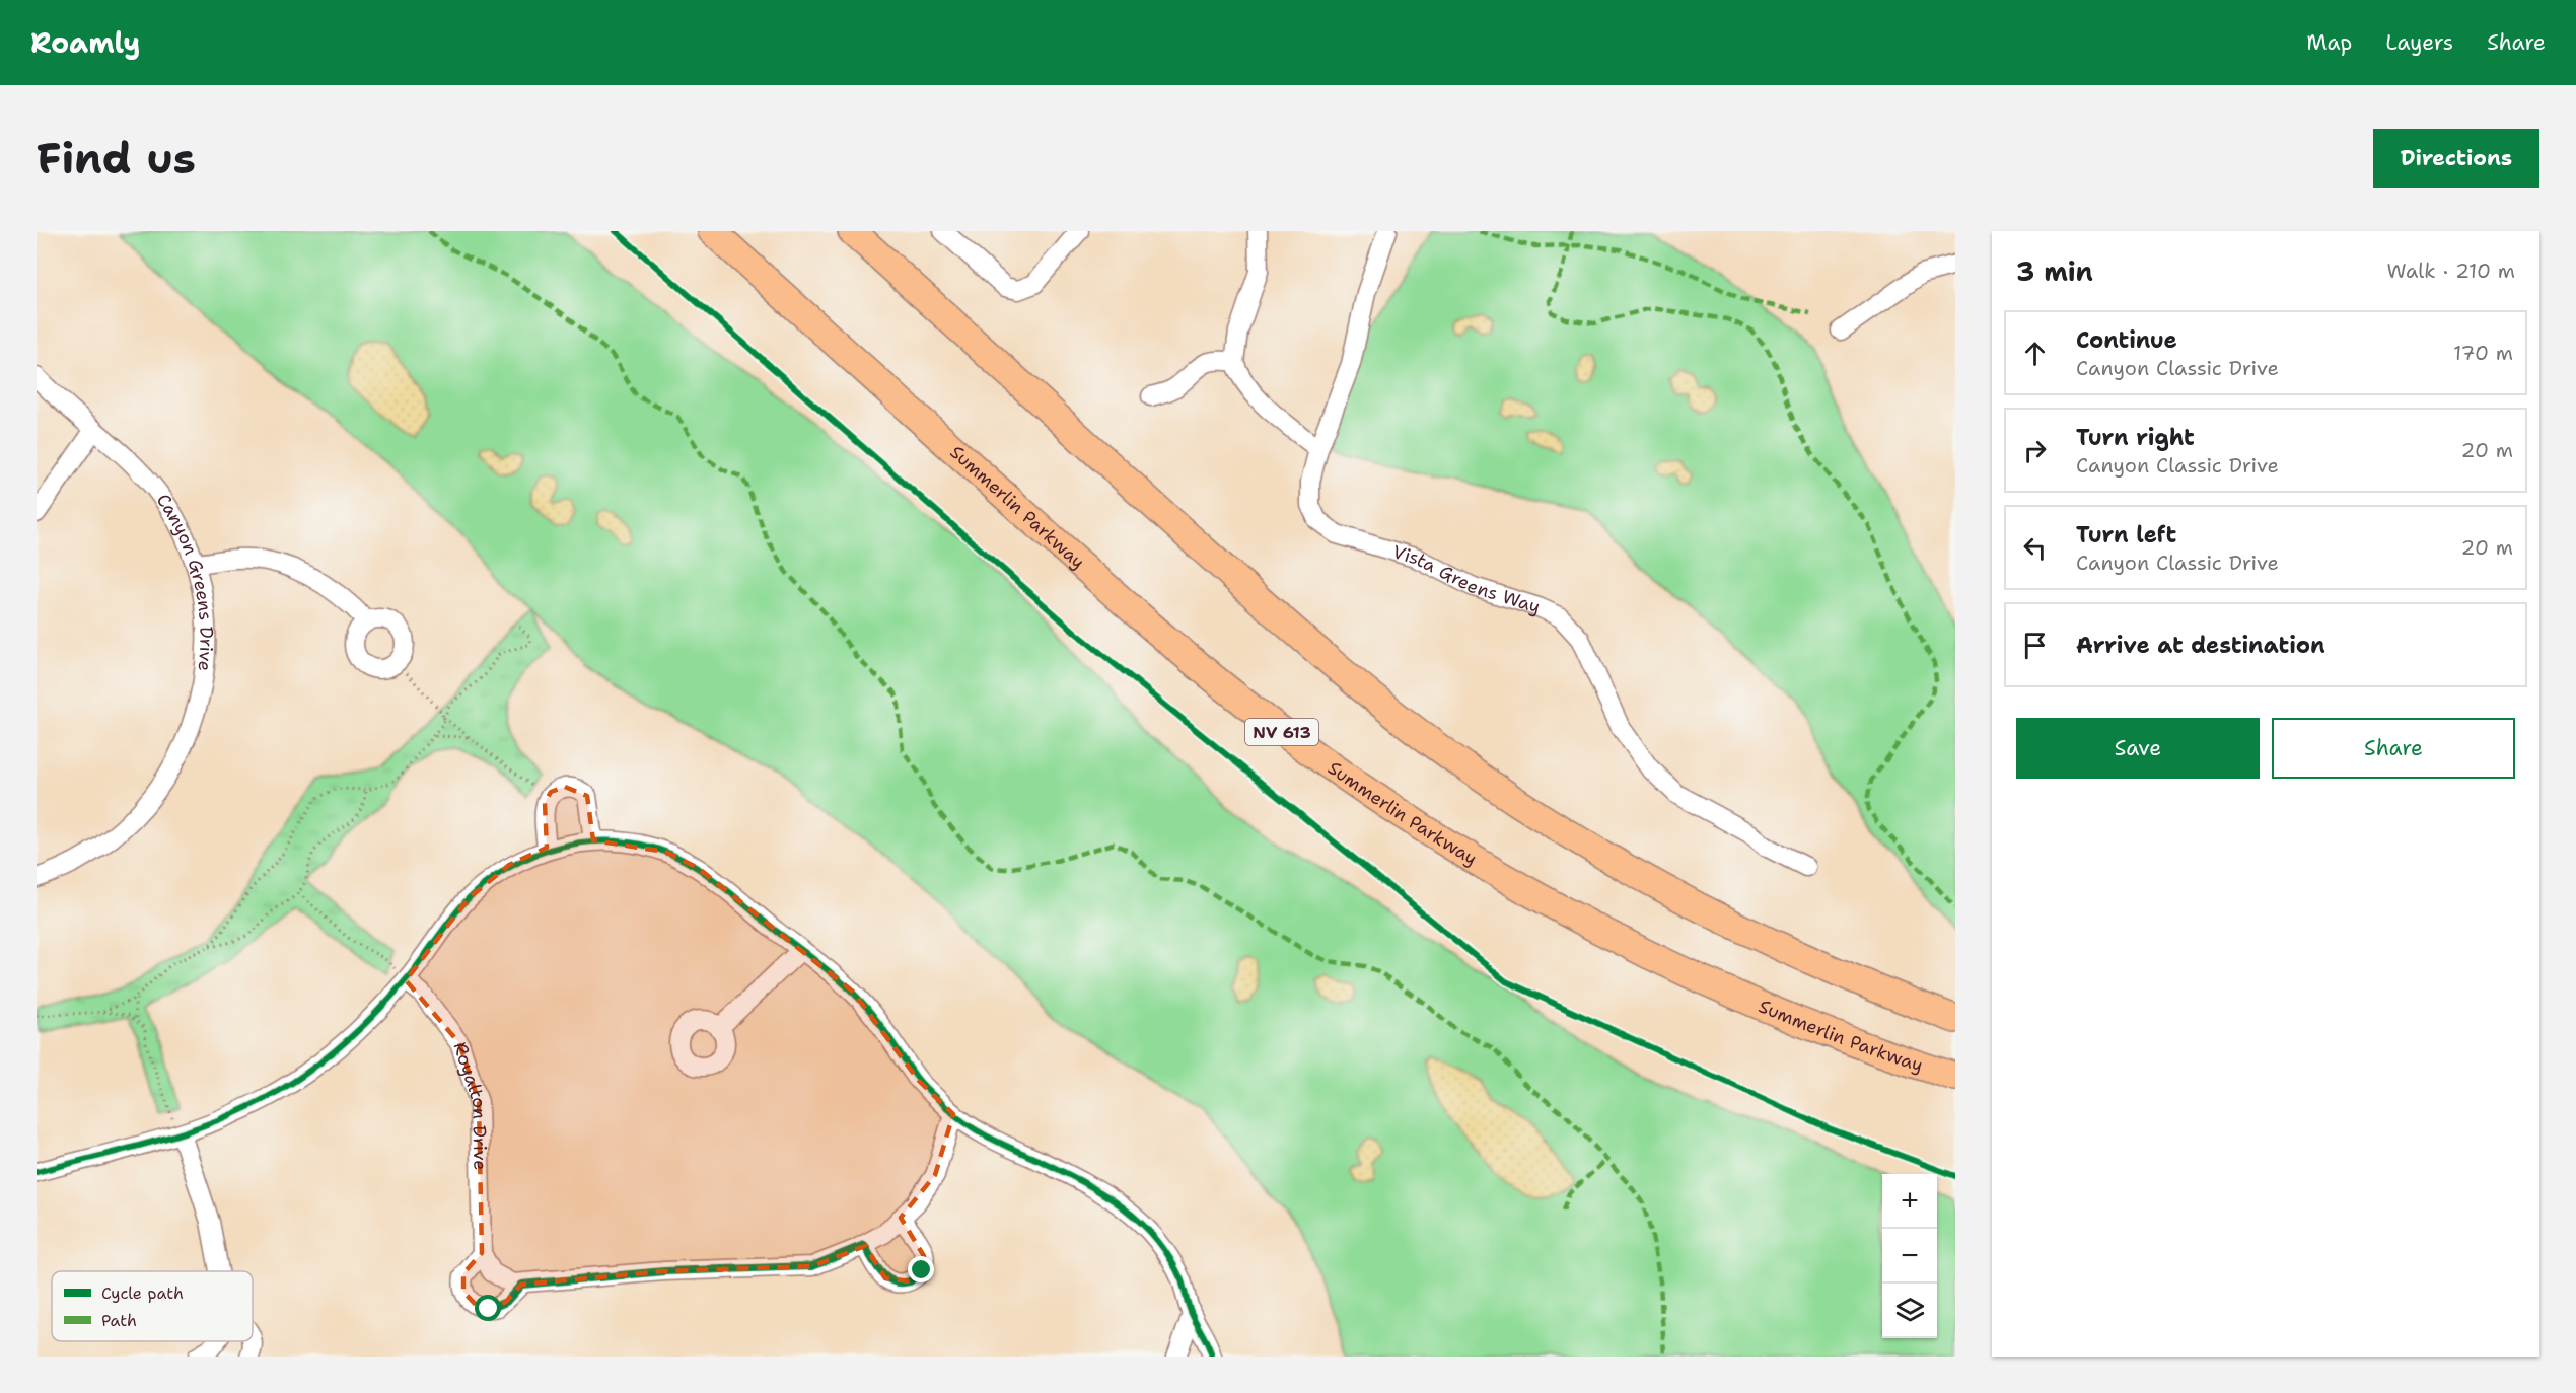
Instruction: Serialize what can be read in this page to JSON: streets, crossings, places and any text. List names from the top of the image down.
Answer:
{
  "streets": {
    "highway": ["Summerlin Parkway", "NV 613"],
    "street": ["Vista Greens Way", "Canyon Greens Drive", "Royalton Drive"]
  },
  "legend": ["Cycle path", "Path"],
  "page": {
    "header": "Roamly",
    "nav": ["Map", "Layers", "Share"],
    "buttons": [
      "Directions",
      ["Save", "Share"]
    ],
    "title": "Find us",
    "heading": ["3 min", "Walk · 210 m"],
    "list": [
      ["Continue", "Canyon Classic Drive", "170 m"],
      ["Turn right", "Canyon Classic Drive", "20 m"],
      ["Turn left", "Canyon Classic Drive", "20 m"],
      "Arrive at destination"
    ],
    "map_buttons": ["+", "−"]
  }
}
